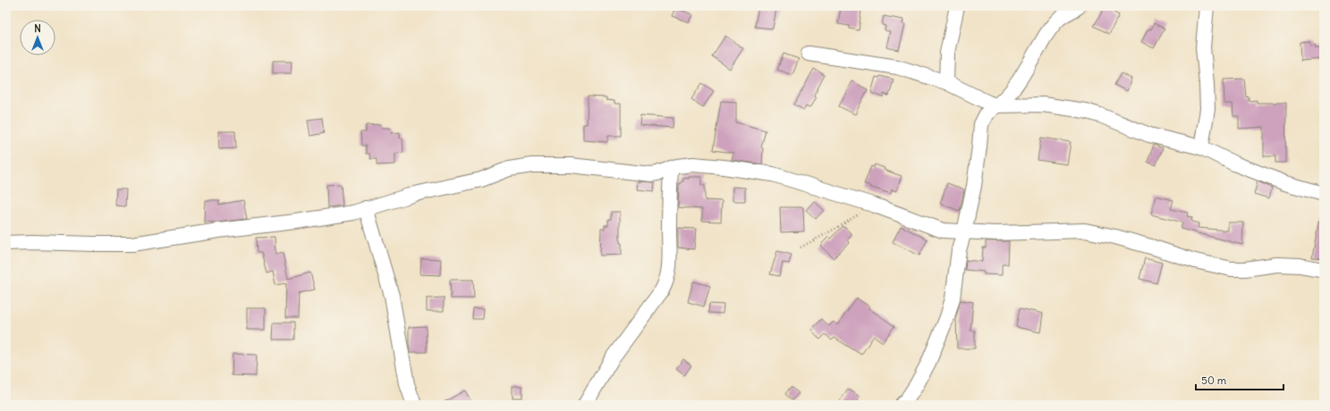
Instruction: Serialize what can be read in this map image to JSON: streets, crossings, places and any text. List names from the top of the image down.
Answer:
{
  "scale_bar": "50 m",
  "north": "top"
}
